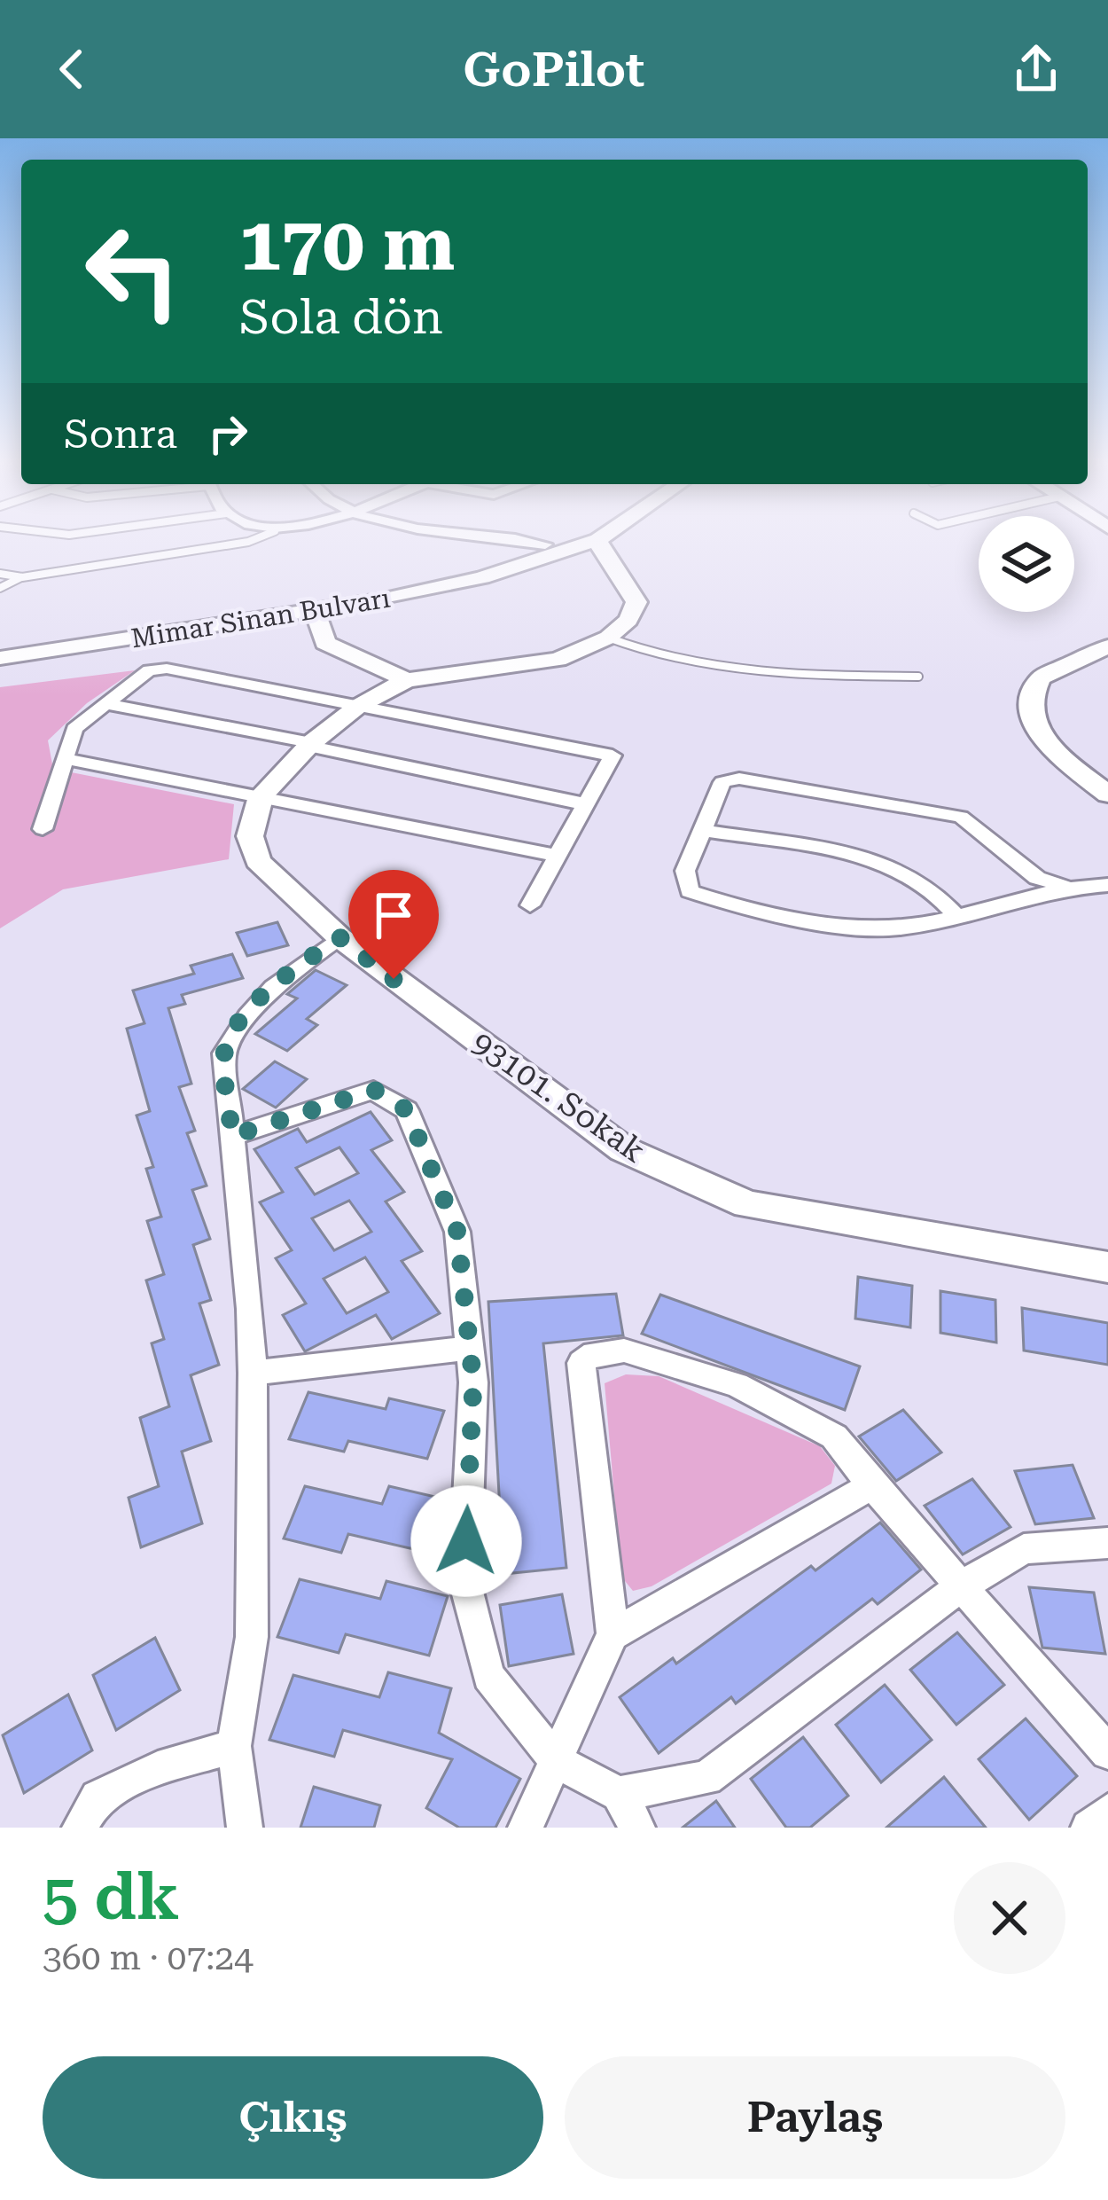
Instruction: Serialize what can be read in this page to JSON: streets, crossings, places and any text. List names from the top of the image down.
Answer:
{
  "streets": {
    "street": ["Mimar Sinan Bulvarı", "93101. Sokak"]
  },
  "page": {
    "header": "GoPilot",
    "turn": ["170 m", "Sola dön"],
    "then": "Sonra",
    "heading": ["5 dk", "360 m · 07:24"],
    "buttons": ["Çıkış", "Paylaş"]
  }
}
